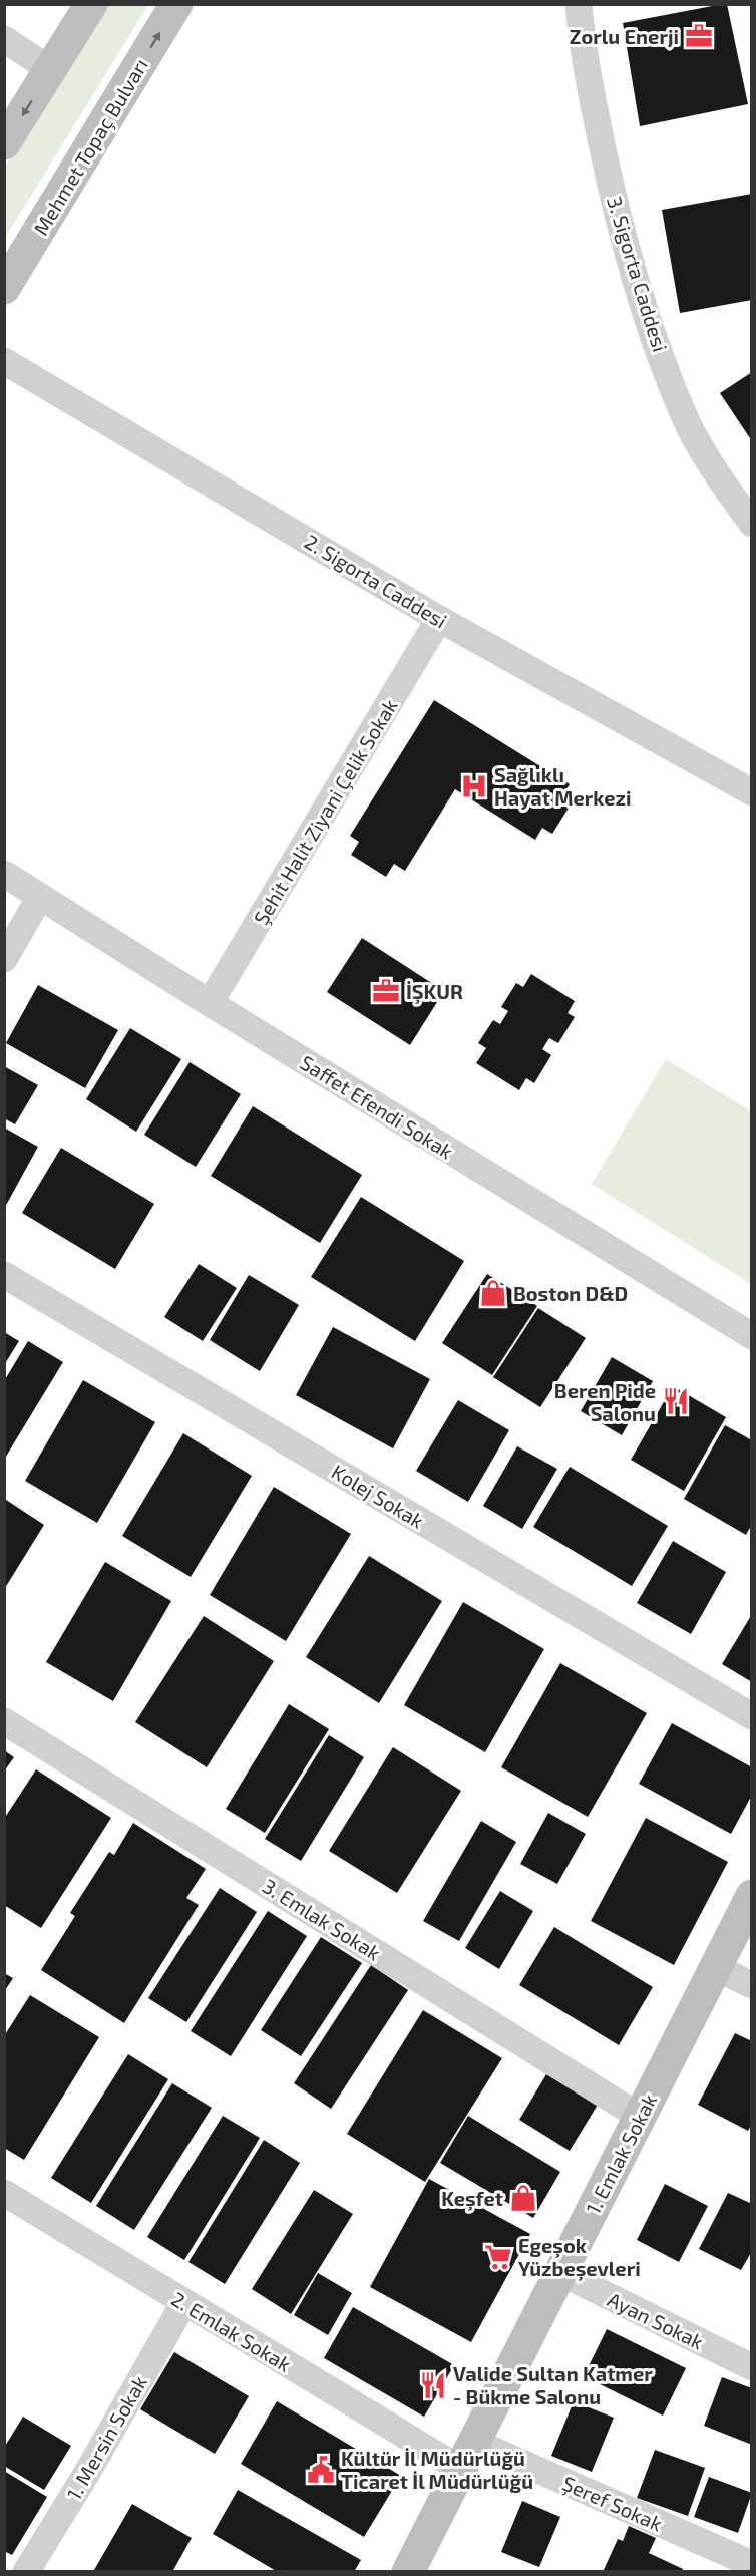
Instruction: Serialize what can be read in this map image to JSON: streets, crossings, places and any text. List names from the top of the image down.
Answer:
{
  "streets": {
    "street": [
      "Mehmet Topaç Bulvarı",
      "3. Sigorta Caddesi",
      "2. Sigorta Caddesi",
      "Şehit Halit Ziyani Çelik Sokak",
      "Saffet Efendi Sokak",
      "Kolej Sokak",
      "3. Emlak Sokak",
      "1. Emlak Sokak",
      "Ayan Sokak",
      "2. Emlak Sokak",
      "1. Mersin Sokak",
      "Şeref Sokak"
    ]
  },
  "crossings": [
    ["2. Sigorta Caddesi", "Şehit Halit Ziyani Çelik Sokak"],
    ["Şehit Halit Ziyani Çelik Sokak", "Saffet Efendi Sokak"],
    ["3. Emlak Sokak", "1. Emlak Sokak"],
    ["1. Emlak Sokak", "Ayan Sokak"],
    ["1. Emlak Sokak", "2. Emlak Sokak"],
    ["1. Emlak Sokak", "Şeref Sokak"],
    ["2. Emlak Sokak", "1. Mersin Sokak"],
    ["2. Emlak Sokak", "Şeref Sokak"]
  ],
  "places": {
    "office": ["Zorlu Enerji", "İŞKUR"],
    "hospital": ["Sağlıklı Hayat Merkezi"],
    "shop": ["Boston D&D", "Keşfet"],
    "restaurant": ["Beren Pide Salonu", "Valide Sultan Katmer - Bükme Salonu"],
    "supermarket": ["Egeşok Yüzbeşevleri"],
    "public building": ["Kültür İl Müdürlüğü Ticaret İl Müdürlüğü"]
  }
}
